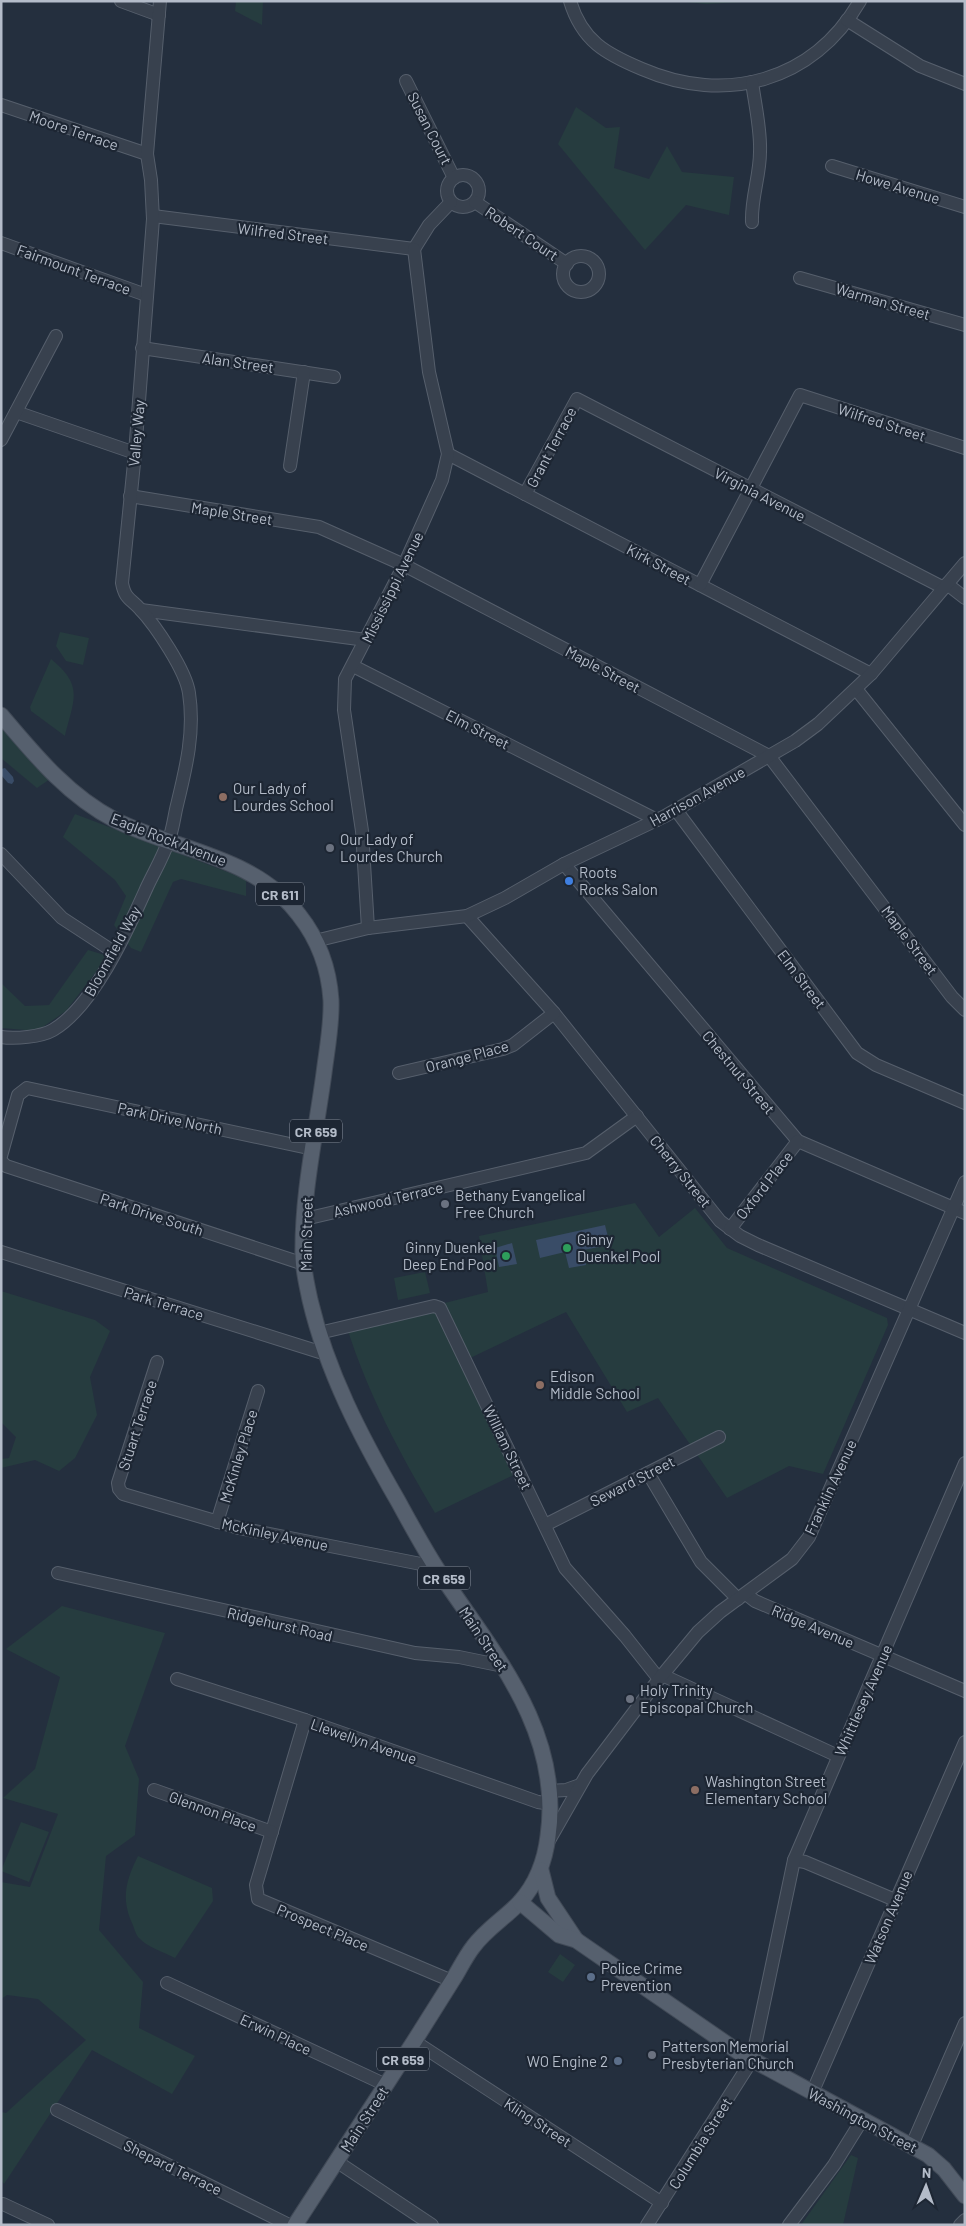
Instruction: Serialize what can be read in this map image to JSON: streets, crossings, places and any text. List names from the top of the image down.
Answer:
{
  "streets": {
    "main road": [
      "Eagle Rock Avenue",
      "CR 611",
      "CR 659",
      "Main Street",
      "Washington Street"
    ],
    "street": [
      "Susan Court",
      "Moore Terrace",
      "Howe Avenue",
      "Wilfred Street",
      "Robert Court",
      "Fairmount Terrace",
      "Warman Street",
      "Alan Street",
      "Valley Way",
      "Grant Terrace",
      "Virginia Avenue",
      "Maple Street",
      "Kirk Street",
      "Mississippi Avenue",
      "Elm Street",
      "Harrison Avenue",
      "Bloomfield Way",
      "Orange Place",
      "Chestnut Street",
      "Park Drive North",
      "Cherry Street",
      "Oxford Place",
      "Ashwood Terrace",
      "Park Drive South",
      "Park Terrace",
      "Stuart Terrace",
      "William Street",
      "McKinley Place",
      "Seward Street",
      "Franklin Avenue",
      "McKinley Avenue",
      "Ridgehurst Road",
      "Ridge Avenue",
      "Whittlesey Avenue",
      "Llewellyn Avenue",
      "Glennon Place",
      "Watson Avenue",
      "Prospect Place",
      "Erwin Place",
      "Kling Street",
      "Columbia Street",
      "Shepard Terrace"
    ]
  },
  "crossings": [
    ["Susan Court", "Robert Court"],
    ["Moore Terrace", "Valley Way"],
    ["Wilfred Street", "Valley Way"],
    ["Wilfred Street", "Virginia Avenue"],
    ["Wilfred Street", "Mississippi Avenue"],
    ["Fairmount Terrace", "Valley Way"],
    ["Alan Street", "Valley Way"],
    ["Valley Way", "Maple Street"],
    ["Valley Way", "Eagle Rock Avenue"],
    ["Valley Way", "Bloomfield Way"],
    ["Grant Terrace", "Virginia Avenue"],
    ["Grant Terrace", "Kirk Street"],
    ["Virginia Avenue", "Harrison Avenue"],
    ["Maple Street", "Mississippi Avenue"],
    ["Maple Street", "Harrison Avenue"],
    ["Kirk Street", "Mississippi Avenue"],
    ["Kirk Street", "Harrison Avenue"],
    ["Mississippi Avenue", "Elm Street"],
    ["Mississippi Avenue", "Harrison Avenue"],
    ["Elm Street", "Harrison Avenue"],
    ["Harrison Avenue", "Chestnut Street"],
    ["Harrison Avenue", "Cherry Street"],
    ["Eagle Rock Avenue", "Bloomfield Way"],
    ["Eagle Rock Avenue", "Main Street"],
    ["Orange Place", "Cherry Street"],
    ["Chestnut Street", "Oxford Place"],
    ["Chestnut Street", "Franklin Avenue"],
    ["Park Drive North", "Main Street"],
    ["Cherry Street", "Oxford Place"],
    ["Cherry Street", "Ashwood Terrace"],
    ["Cherry Street", "Franklin Avenue"],
    ["Ashwood Terrace", "Main Street"],
    ["Park Drive South", "Main Street"],
    ["Main Street", "Park Terrace"],
    ["Main Street", "William Street"],
    ["Main Street", "Franklin Avenue"],
    ["Main Street", "McKinley Avenue"],
    ["Main Street", "Ridgehurst Road"],
    ["Main Street", "Llewellyn Avenue"],
    ["Main Street", "Prospect Place"],
    ["Main Street", "Erwin Place"],
    ["Main Street", "Washington Street"],
    ["Main Street", "Kling Street"],
    ["Stuart Terrace", "McKinley Avenue"],
    ["William Street", "Seward Street"],
    ["William Street", "Franklin Avenue"],
    ["William Street", "Whittlesey Avenue"],
    ["McKinley Place", "McKinley Avenue"],
    ["Seward Street", "Ridge Avenue"],
    ["Franklin Avenue", "Ridge Avenue"],
    ["Ridge Avenue", "Whittlesey Avenue"],
    ["Whittlesey Avenue", "Washington Street"],
    ["Whittlesey Avenue", "Columbia Street"],
    ["Glennon Place", "Prospect Place"],
    ["Watson Avenue", "Washington Street"],
    ["Washington Street", "Columbia Street"],
    ["Kling Street", "Columbia Street"]
  ],
  "places": [
    "Our Lady of Lourdes School",
    "Our Lady of Lourdes Church",
    "Roots Rocks Salon",
    "Bethany Evangelical Free Church",
    "Ginny Duenkel Pool",
    "Ginny Duenkel Deep End Pool",
    "Edison Middle School",
    "Holy Trinity Episcopal Church",
    "Washington Street Elementary School",
    "Police Crime Prevention",
    "Patterson Memorial Presbyterian Church",
    "WO Engine 2"
  ],
  "north": "top"
}
